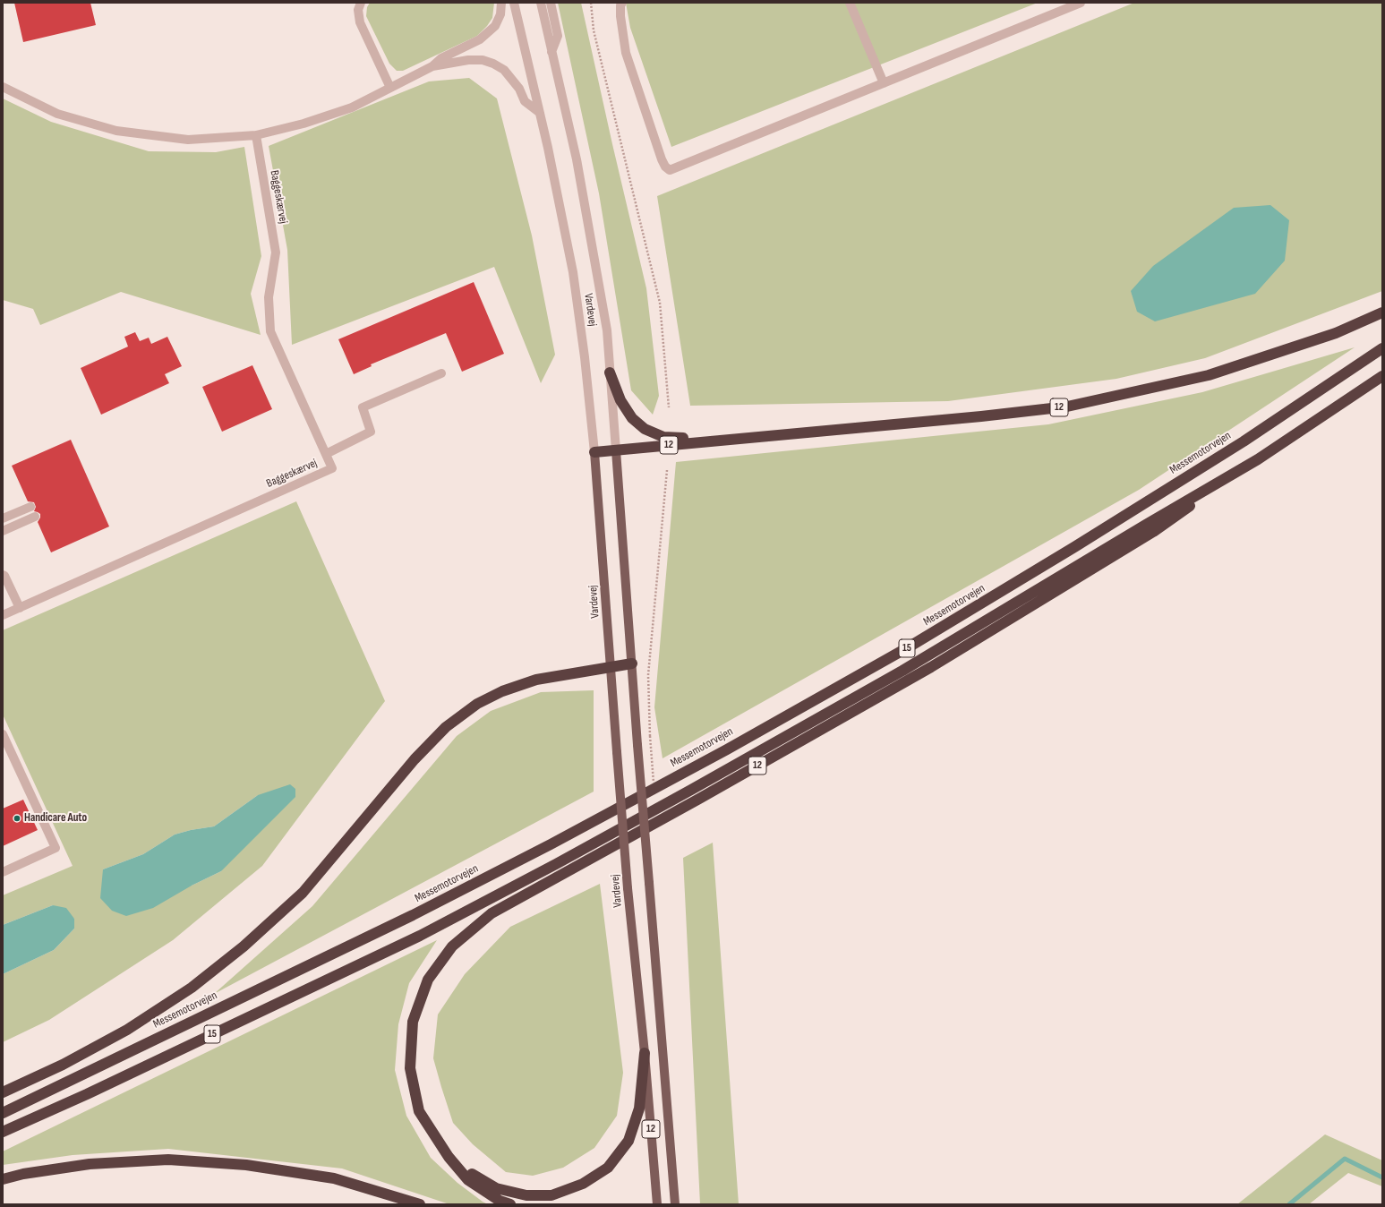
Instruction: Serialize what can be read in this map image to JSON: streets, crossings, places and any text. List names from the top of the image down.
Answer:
{
  "streets": {
    "highway": ["12", "Messemotorvejen", "15"],
    "main road": ["Vardevej"],
    "street": ["Baggeskærvej"]
  },
  "crossings": [
    ["Vardevej", "12"],
    ["12", "15"]
  ],
  "places": ["Handicare Auto"]
}
